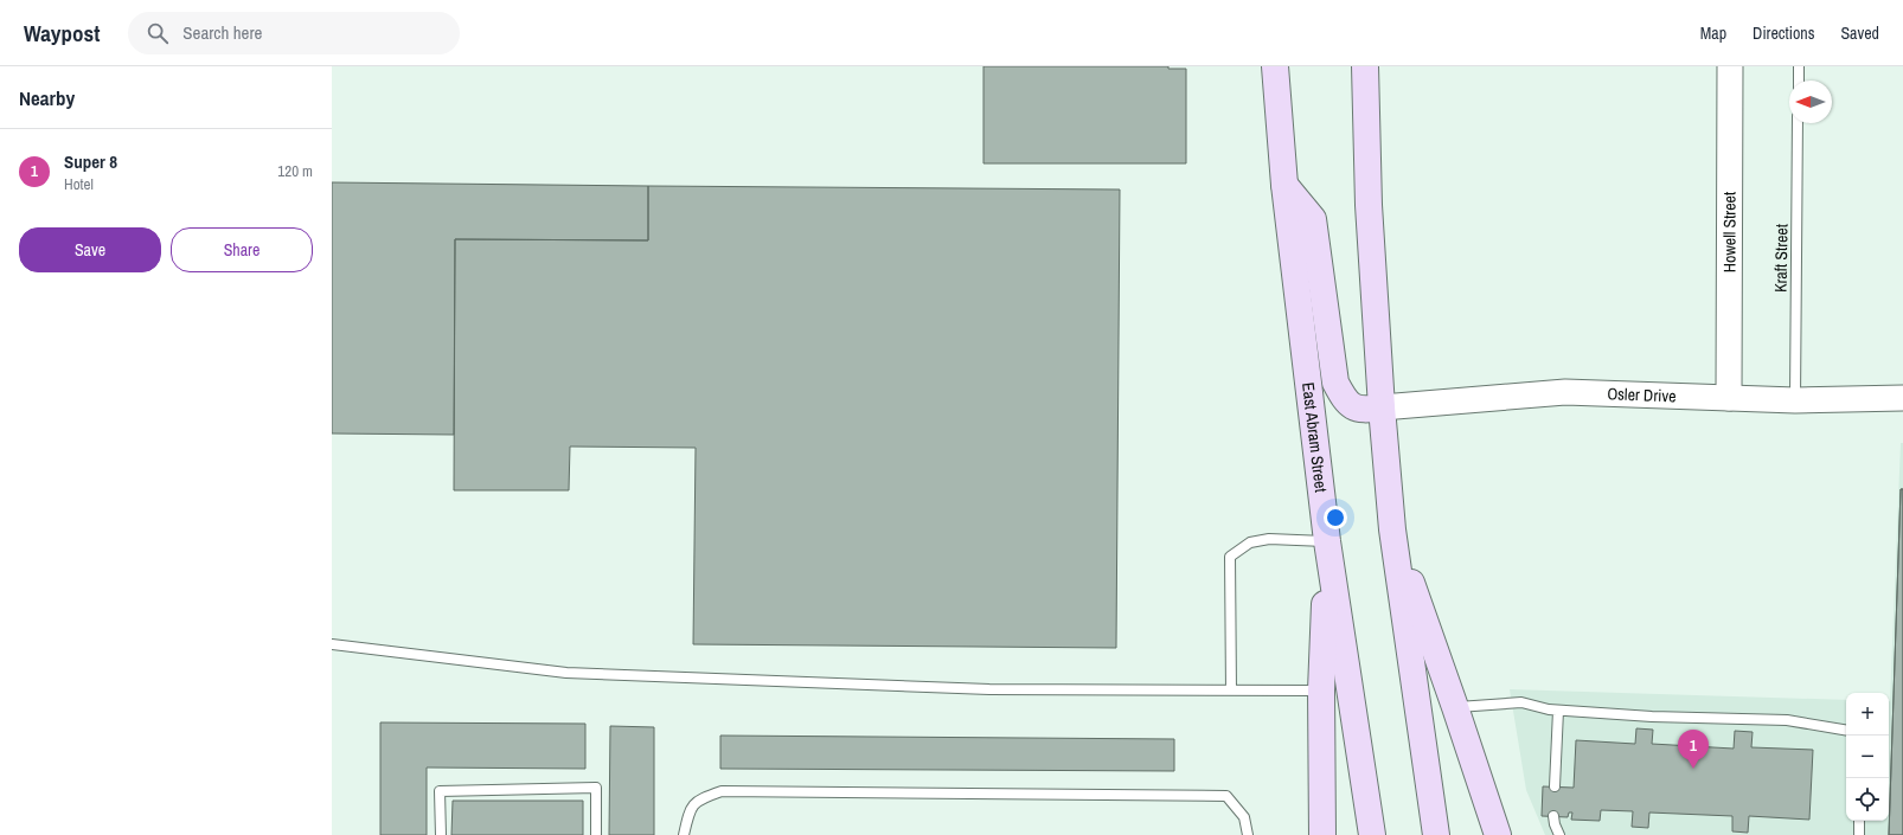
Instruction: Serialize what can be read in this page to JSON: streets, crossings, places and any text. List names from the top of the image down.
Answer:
{
  "streets": {
    "main road": ["East Abram Street"],
    "street": ["Howell Street", "Osler Drive"],
    "lane": ["Kraft Street"]
  },
  "crossings": [
    ["Howell Street", "Osler Drive"],
    ["Kraft Street", "Osler Drive"]
  ],
  "north": "left",
  "page": {
    "header": "Waypost",
    "search": "Search here",
    "nav": ["Map", "Directions", "Saved"],
    "heading": "Nearby",
    "list": [
      {
        "mark": "1",
        "name": "Super 8",
        "note": "Hotel",
        "value": "120 m"
      }
    ],
    "buttons": ["Save", "Share"],
    "map_buttons": ["+", "−"],
    "pins": "1"
  }
}
